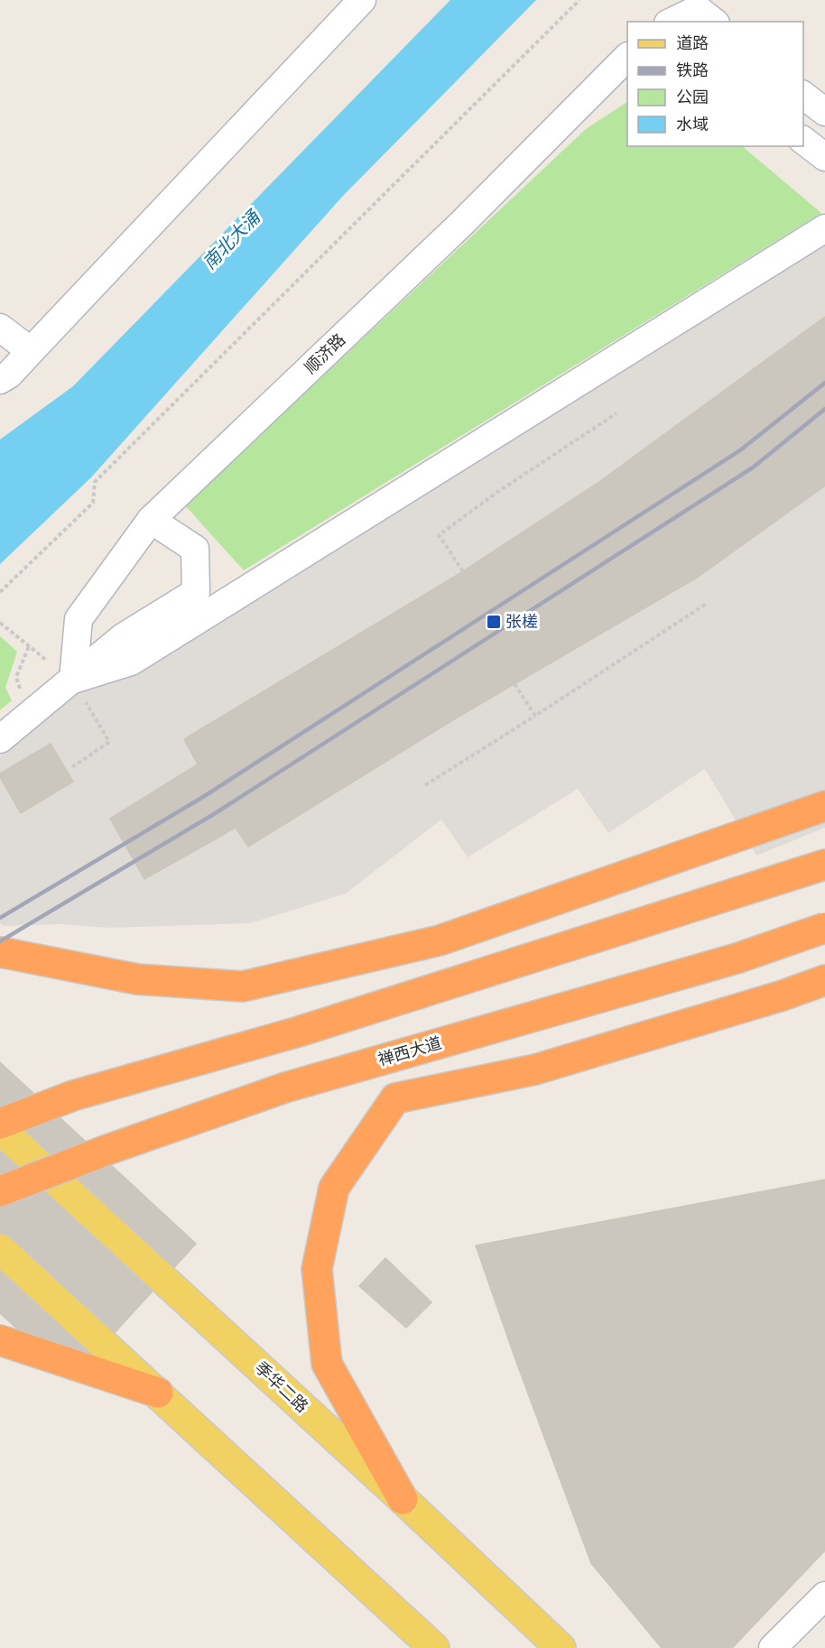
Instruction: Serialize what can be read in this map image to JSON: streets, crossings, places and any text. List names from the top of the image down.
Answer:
{
  "streets": {
    "highway": ["禅西大道"],
    "main road": ["季华二路"],
    "street": ["顺济路"]
  },
  "water": ["南北大涌"],
  "places": {
    "transit": ["张槎"]
  },
  "legend": [
    "道路",
    "铁路",
    "公园",
    "水域"
  ]
}
